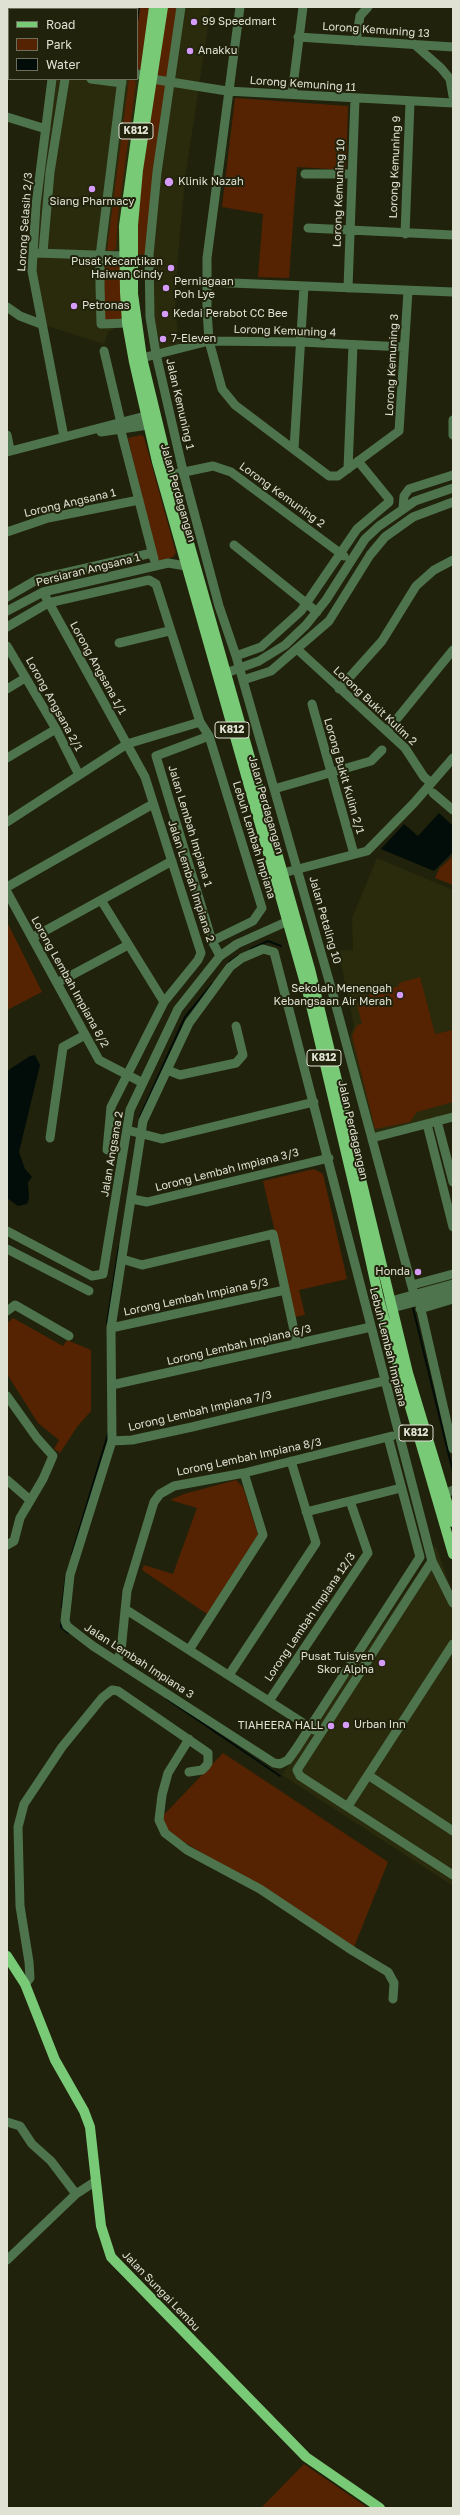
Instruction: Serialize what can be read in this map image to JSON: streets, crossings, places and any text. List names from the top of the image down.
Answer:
{
  "streets": {
    "main road": ["K812", "Jalan Perdagangan", "Jalan Sungai Lembu"],
    "street": [
      "Lorong Kemuning 13",
      "Lorong Kemuning 11",
      "Lorong Kemuning 9",
      "Lorong Kemuning 10",
      "Lorong Selasih 2/3",
      "Lorong Kemuning 4",
      "Lorong Kemuning 3",
      "Jalan Kemuning 1",
      "Lorong Kemuning 2",
      "Lorong Angsana 1",
      "Persiaran Angsana 1",
      "Lorong Angsana 1/1",
      "Lorong Angsana 2/1",
      "Lorong Bukit Kulim 2",
      "Lorong Bukit Kulim 2/1",
      "Jalan Lembah Impiana 1",
      "Lebuh Lembah Impiana",
      "Jalan Lembah Impiana 2",
      "Jalan Petaling 10",
      "Lorong Lembah Impiana 8/2",
      "Jalan Angsana 2",
      "Lorong Lembah Impiana 3/3",
      "Lorong Lembah Impiana 5/3",
      "Lorong Lembah Impiana 6/3",
      "Lorong Lembah Impiana 7/3",
      "Lorong Lembah Impiana 8/3",
      "Lorong Lembah Impiana 12/3",
      "Jalan Lembah Impiana 3"
    ]
  },
  "crossings": [
    ["Lorong Kemuning 11", "Lorong Kemuning 9"],
    ["Lorong Kemuning 11", "Lorong Kemuning 10"],
    ["Lorong Kemuning 11", "Jalan Kemuning 1"],
    ["Lorong Kemuning 11", "Jalan Perdagangan"],
    ["Lorong Kemuning 4", "Lorong Kemuning 3"],
    ["Lorong Kemuning 4", "Jalan Kemuning 1"],
    ["Lorong Kemuning 4", "Jalan Perdagangan"],
    ["Jalan Kemuning 1", "Lorong Kemuning 2"],
    ["Jalan Kemuning 1", "Jalan Petaling 10"],
    ["Jalan Perdagangan", "Lorong Kemuning 2"],
    ["Jalan Perdagangan", "Persiaran Angsana 1"],
    ["Jalan Perdagangan", "Jalan Angsana 2"],
    ["Lorong Angsana 1", "Persiaran Angsana 1"],
    ["Persiaran Angsana 1", "Lorong Angsana 1/1"],
    ["Lorong Angsana 1/1", "Jalan Lembah Impiana 2"],
    ["Jalan Lembah Impiana 1", "Lebuh Lembah Impiana"],
    ["Jalan Lembah Impiana 1", "Jalan Angsana 2"],
    ["Lebuh Lembah Impiana", "Lorong Lembah Impiana 3/3"],
    ["Lebuh Lembah Impiana", "Lorong Lembah Impiana 6/3"],
    ["Lebuh Lembah Impiana", "Lorong Lembah Impiana 7/3"],
    ["Lebuh Lembah Impiana", "Lorong Lembah Impiana 8/3"],
    ["Jalan Lembah Impiana 2", "Lorong Lembah Impiana 8/2"],
    ["Lorong Lembah Impiana 8/2", "Jalan Angsana 2"],
    ["Lorong Lembah Impiana 3/3", "Lorong Lembah Impiana 7/3"],
    ["Lorong Lembah Impiana 5/3", "Lorong Lembah Impiana 7/3"],
    ["Lorong Lembah Impiana 6/3", "Lorong Lembah Impiana 7/3"],
    ["Lorong Lembah Impiana 7/3", "Jalan Lembah Impiana 3"],
    ["Lorong Lembah Impiana 8/3", "Jalan Lembah Impiana 3"]
  ],
  "places": [
    "99 Speedmart",
    "Anakku",
    "Klinik Nazah",
    "Siang Pharmacy",
    "Pusat Kecantikan Haiwan Cindy",
    "Perniagaan Poh Lye",
    "Petronas",
    "Kedai Perabot CC Bee",
    "7-Eleven",
    "Sekolah Menengah Kebangsaan Air Merah",
    "Honda",
    "Pusat Tuisyen Skor Alpha",
    "Urban Inn",
    "TIAHEERA HALL"
  ],
  "legend": ["Road", "Park", "Water"]
}
